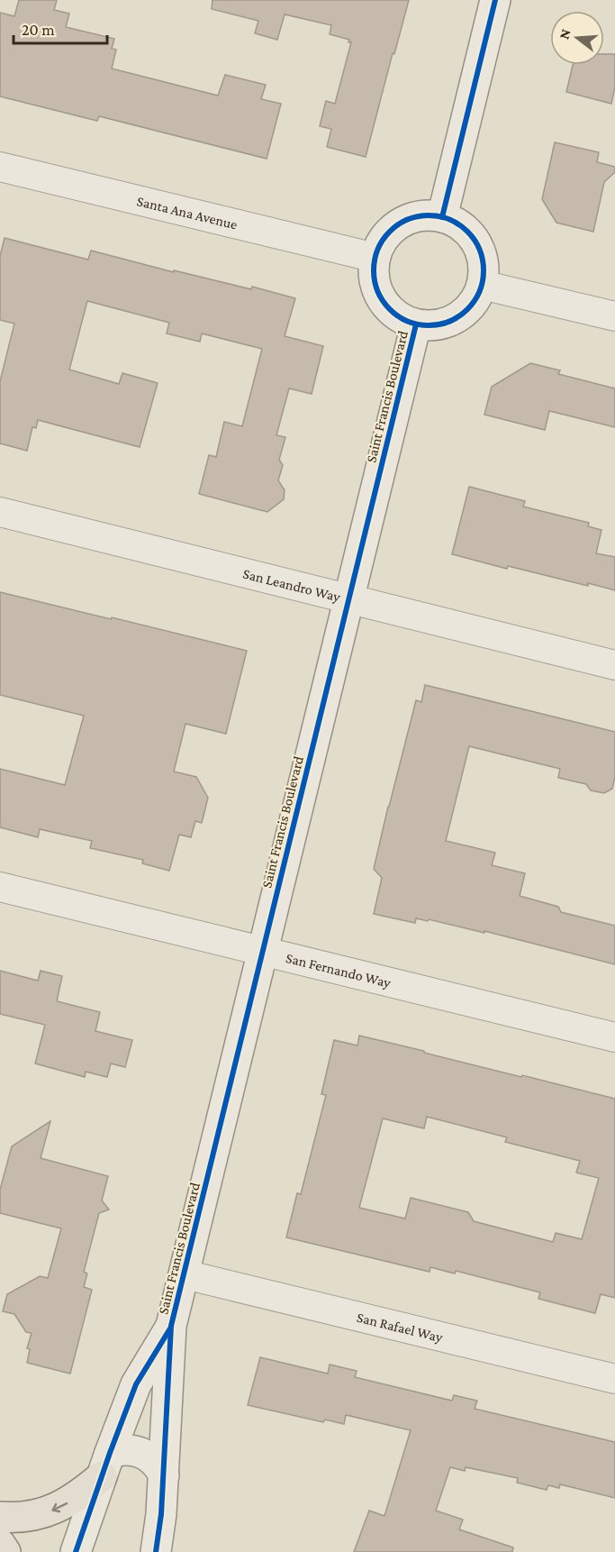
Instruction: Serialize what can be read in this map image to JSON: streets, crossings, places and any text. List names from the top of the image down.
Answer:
{
  "streets": {
    "main road": ["Saint Francis Boulevard"],
    "street": [
      "Santa Ana Avenue",
      "San Leandro Way",
      "San Fernando Way",
      "San Rafael Way"
    ]
  },
  "crossings": [
    ["Santa Ana Avenue", "Saint Francis Boulevard"],
    ["Saint Francis Boulevard", "San Leandro Way"],
    ["Saint Francis Boulevard", "San Fernando Way"],
    ["Saint Francis Boulevard", "San Rafael Way"]
  ],
  "scale_bar": "20 m",
  "north": "left"
}
